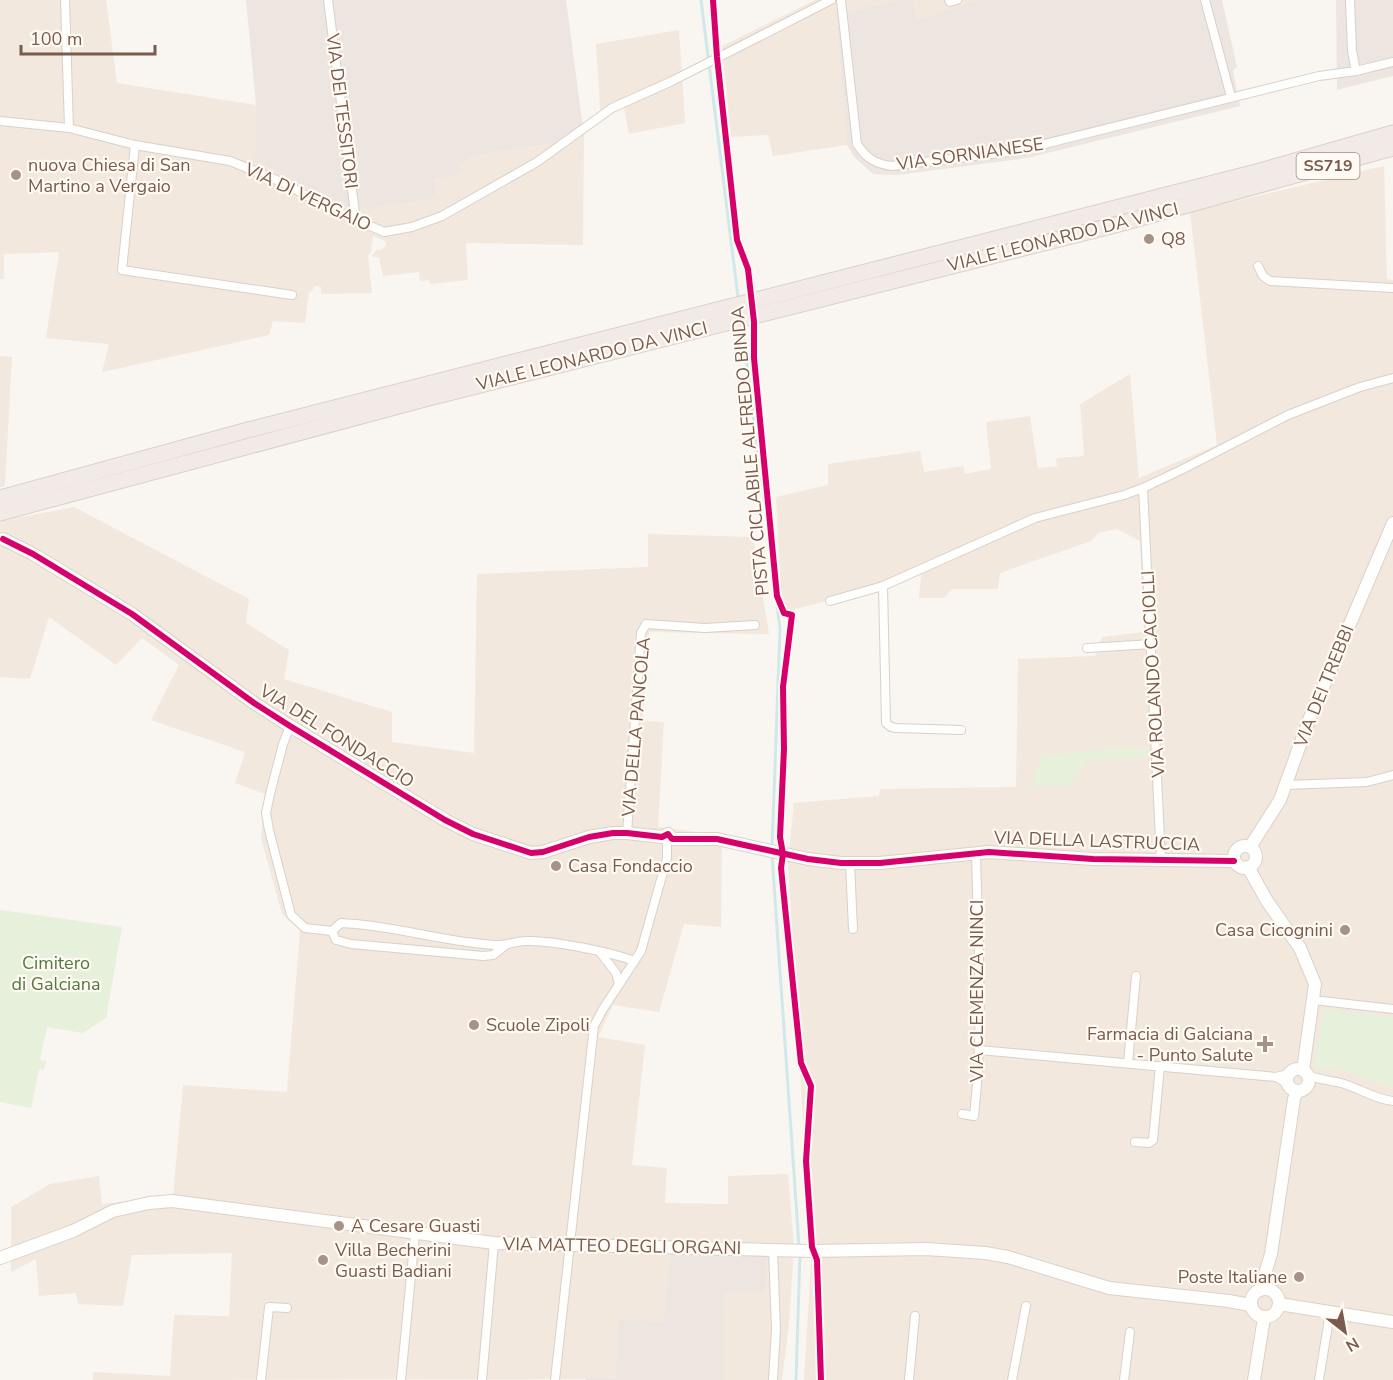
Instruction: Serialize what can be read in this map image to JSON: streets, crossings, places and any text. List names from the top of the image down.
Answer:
{
  "streets": {
    "highway": ["SS719", "VIALE LEONARDO DA VINCI"],
    "street": [
      "VIA DEI TESSITORI",
      "VIA SORNIANESE",
      "VIA DI VERGAIO",
      "VIA ROLANDO CACIOLLI",
      "VIA DEI TREBBI",
      "VIA DELLA PANCOLA",
      "VIA DEL FONDACCIO",
      "VIA DELLA LASTRUCCIA",
      "VIA CLEMENZA NINCI",
      "VIA MATTEO DEGLI ORGANI"
    ],
    "cycle path": ["PISTA CICLABILE ALFREDO BINDA"]
  },
  "crossings": [
    ["VIA DEI TESSITORI", "VIA DI VERGAIO"],
    ["VIA ROLANDO CACIOLLI", "VIA DELLA LASTRUCCIA"],
    ["VIA DEI TREBBI", "VIA DELLA LASTRUCCIA"],
    ["VIA DELLA PANCOLA", "VIA DEL FONDACCIO"],
    ["VIA DEL FONDACCIO", "VIA DELLA LASTRUCCIA"],
    ["VIA DELLA LASTRUCCIA", "VIA CLEMENZA NINCI"]
  ],
  "parks": ["Cimitero di Galciana"],
  "places": {
    "other": [
      "nuova Chiesa di San Martino a Vergaio",
      "Q8",
      "Casa Fondaccio",
      "Casa Cicognini",
      "Scuole Zipoli",
      "A Cesare Guasti",
      "Villa Becherini Guasti Badiani",
      "Poste Italiane"
    ],
    "health": ["Farmacia di Galciana - Punto Salute"]
  },
  "scale_bar": "100 m",
  "north": "bottom right"
}
